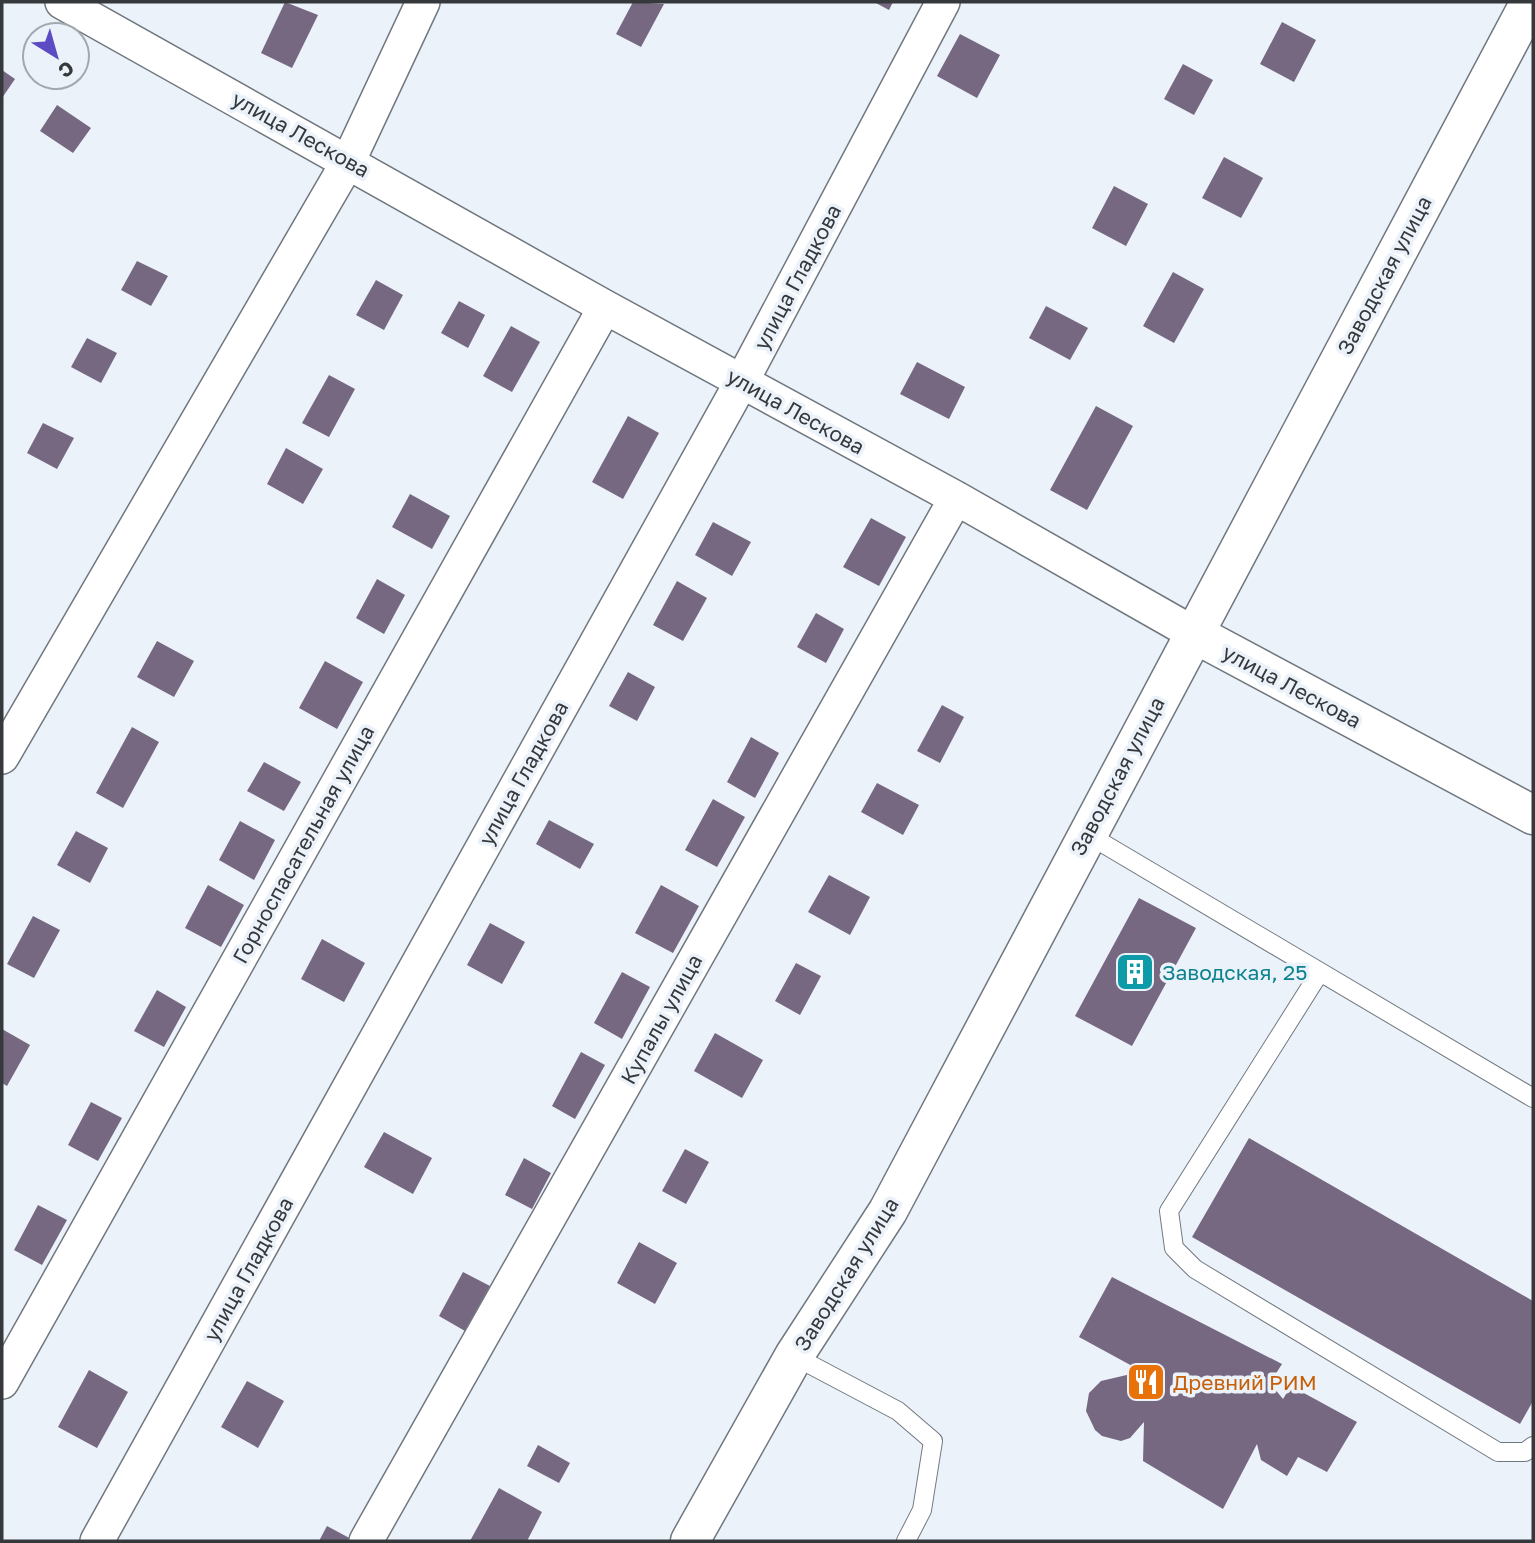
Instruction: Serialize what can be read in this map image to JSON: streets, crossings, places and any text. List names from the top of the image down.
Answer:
{
  "streets": {
    "street": [
      "улица Лескова",
      "Заводская улица",
      "улица Гладкова",
      "Горноспасательная улица",
      "Купалы улица"
    ]
  },
  "crossings": [
    ["улица Лескова", "Заводская улица"],
    ["улица Лескова", "улица Гладкова"],
    ["улица Лескова", "Горноспасательная улица"],
    ["улица Лескова", "Купалы улица"]
  ],
  "places": {
    "building": ["Заводская, 25"],
    "restaurant": ["Древний РИМ"]
  },
  "north": "bottom right"
}
